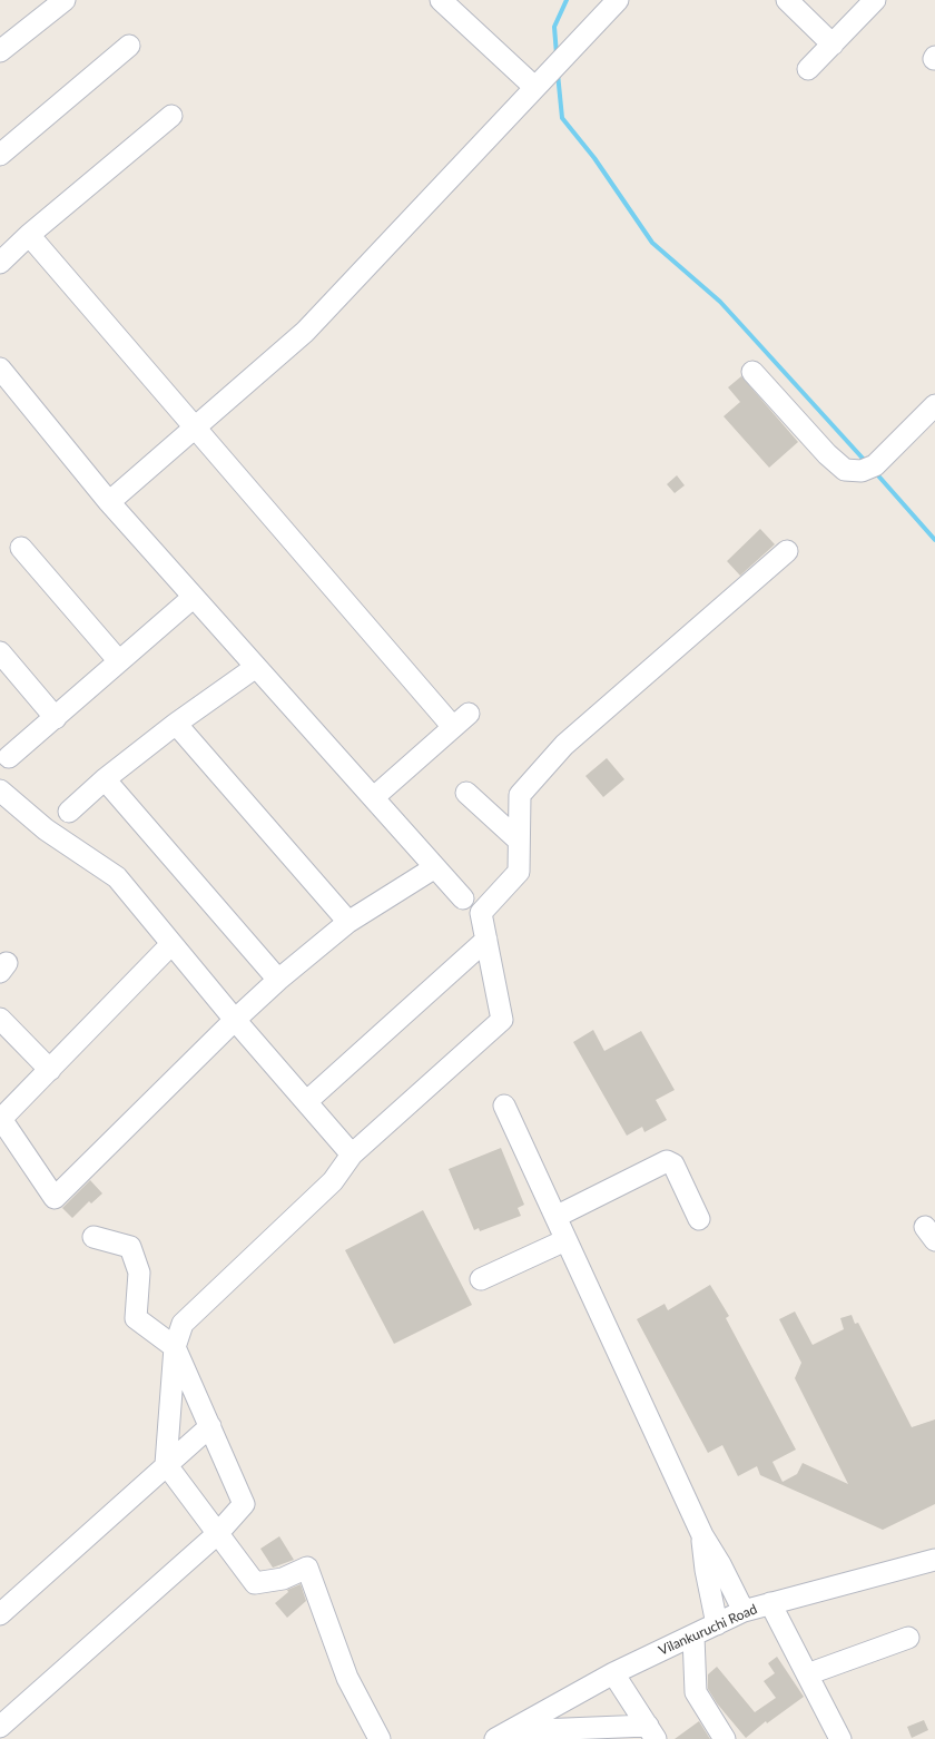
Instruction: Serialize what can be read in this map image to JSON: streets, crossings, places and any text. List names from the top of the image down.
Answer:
{
  "streets": {
    "street": ["Vilankuruchi Road"]
  }
}
